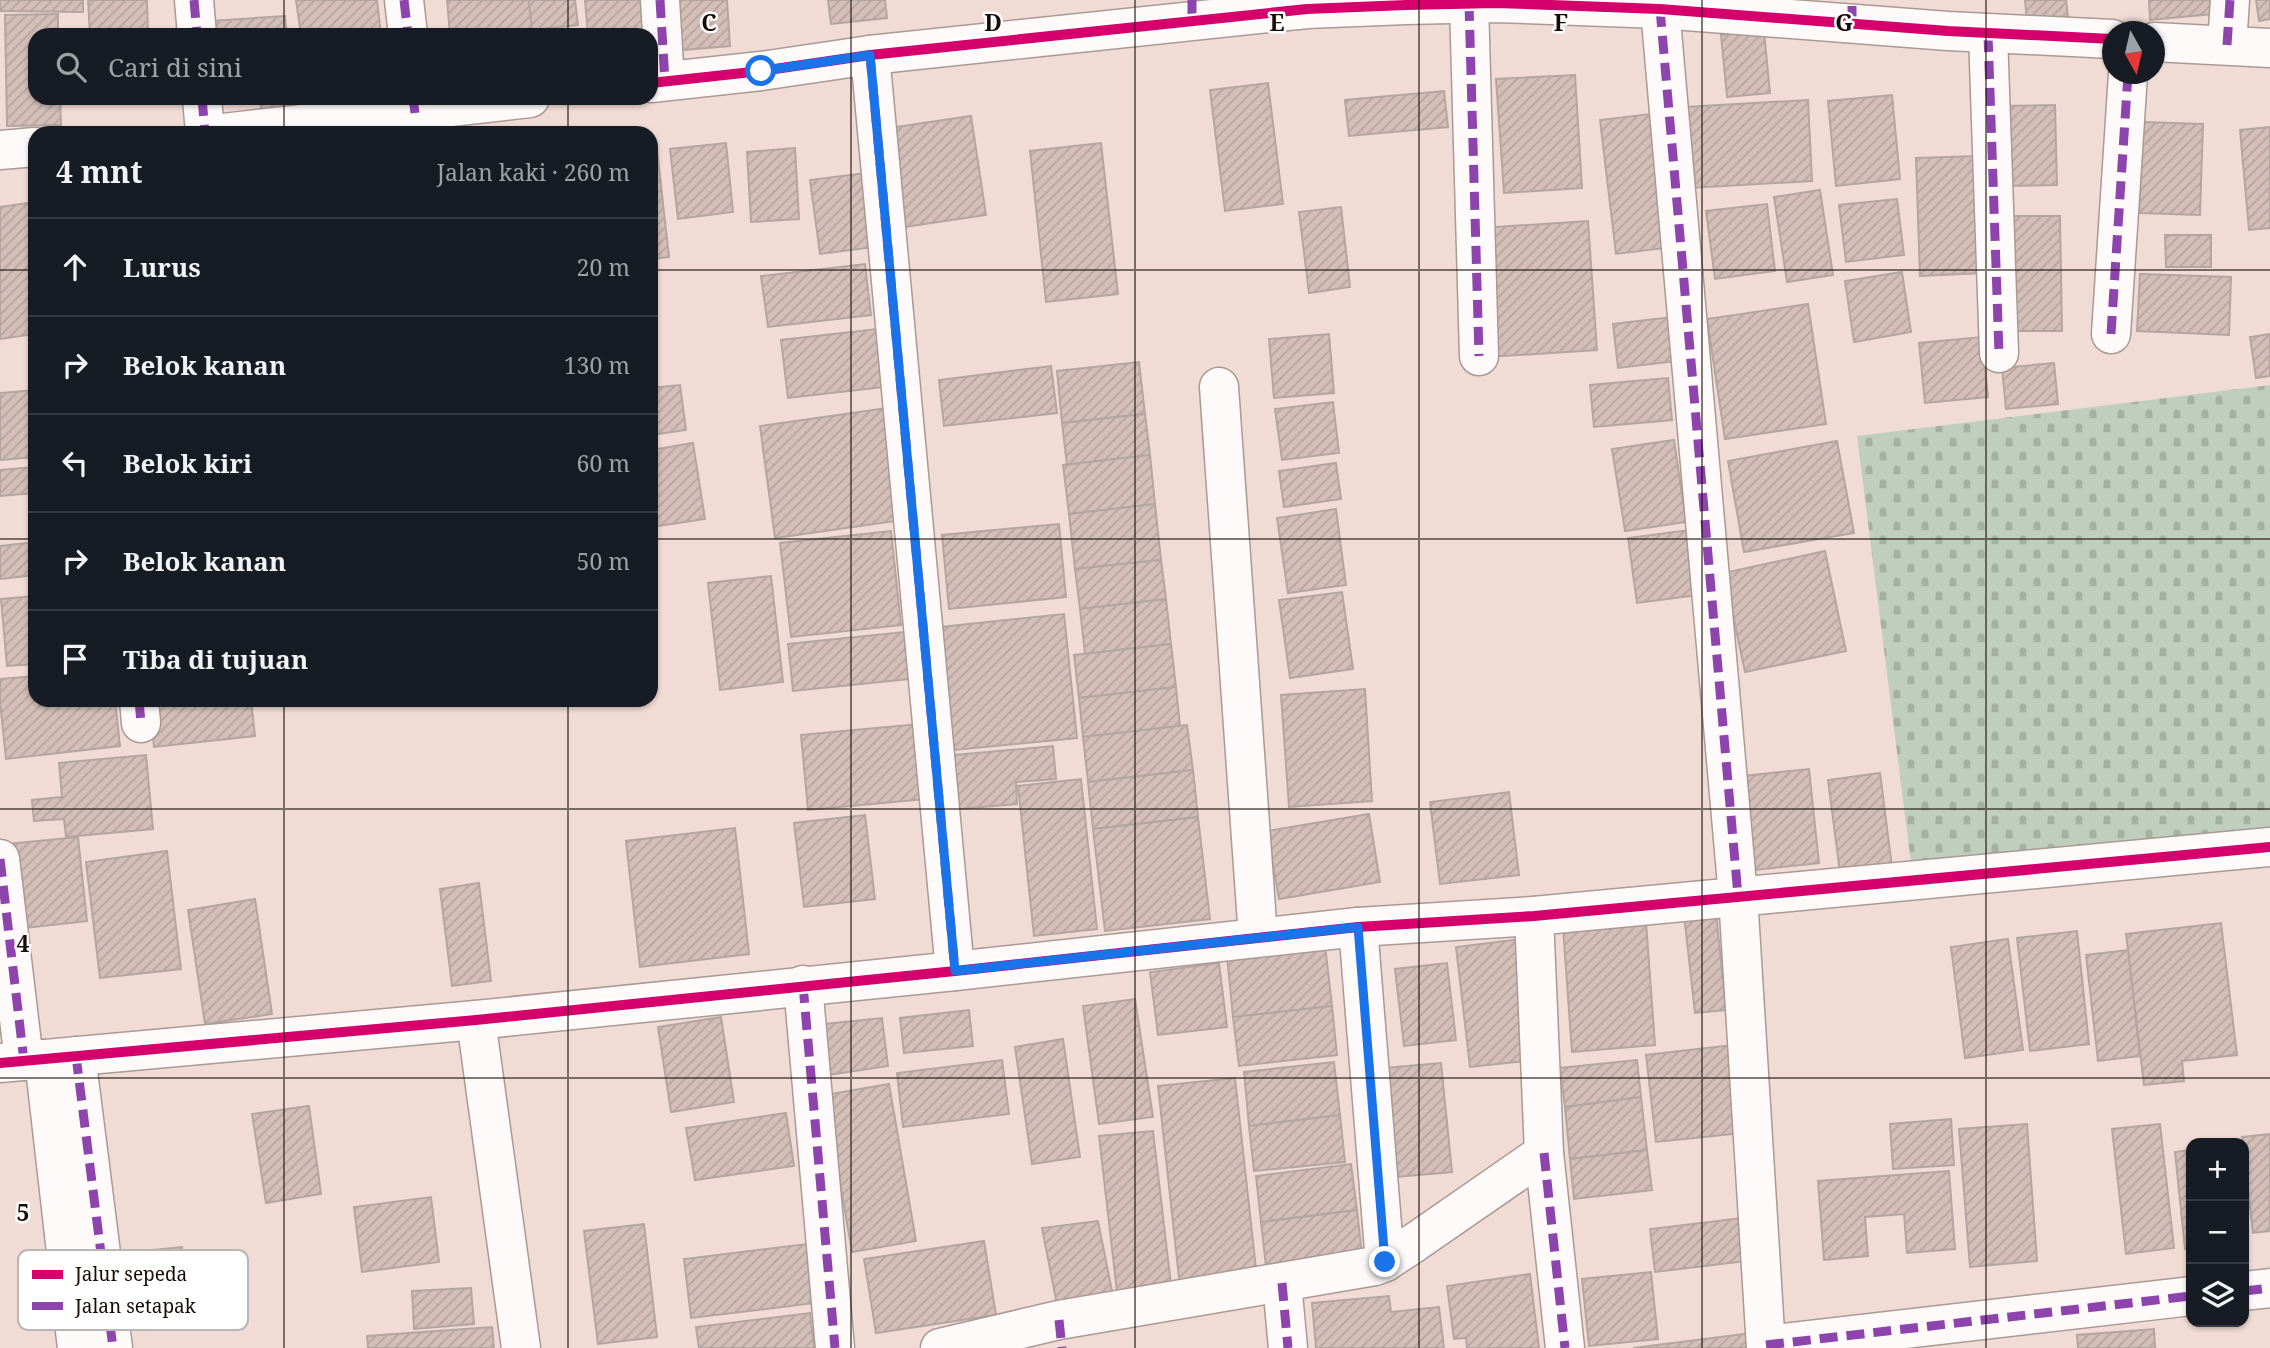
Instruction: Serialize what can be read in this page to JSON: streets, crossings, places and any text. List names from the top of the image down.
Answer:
{
  "legend": ["Jalur sepeda", "Jalan setapak"],
  "north": "bottom",
  "page": {
    "search": "Cari di sini",
    "heading": ["4 mnt", "Jalan kaki · 260 m"],
    "list": [
      ["Lurus", "20 m"],
      ["Belok kanan", "130 m"],
      ["Belok kiri", "60 m"],
      ["Belok kanan", "50 m"],
      "Tiba di tujuan"
    ],
    "map_buttons": ["+", "−"]
  },
  "grid": {
    "columns": [
      "C",
      "D",
      "E",
      "F",
      "G"
    ],
    "rows": ["4", "5"]
  }
}
